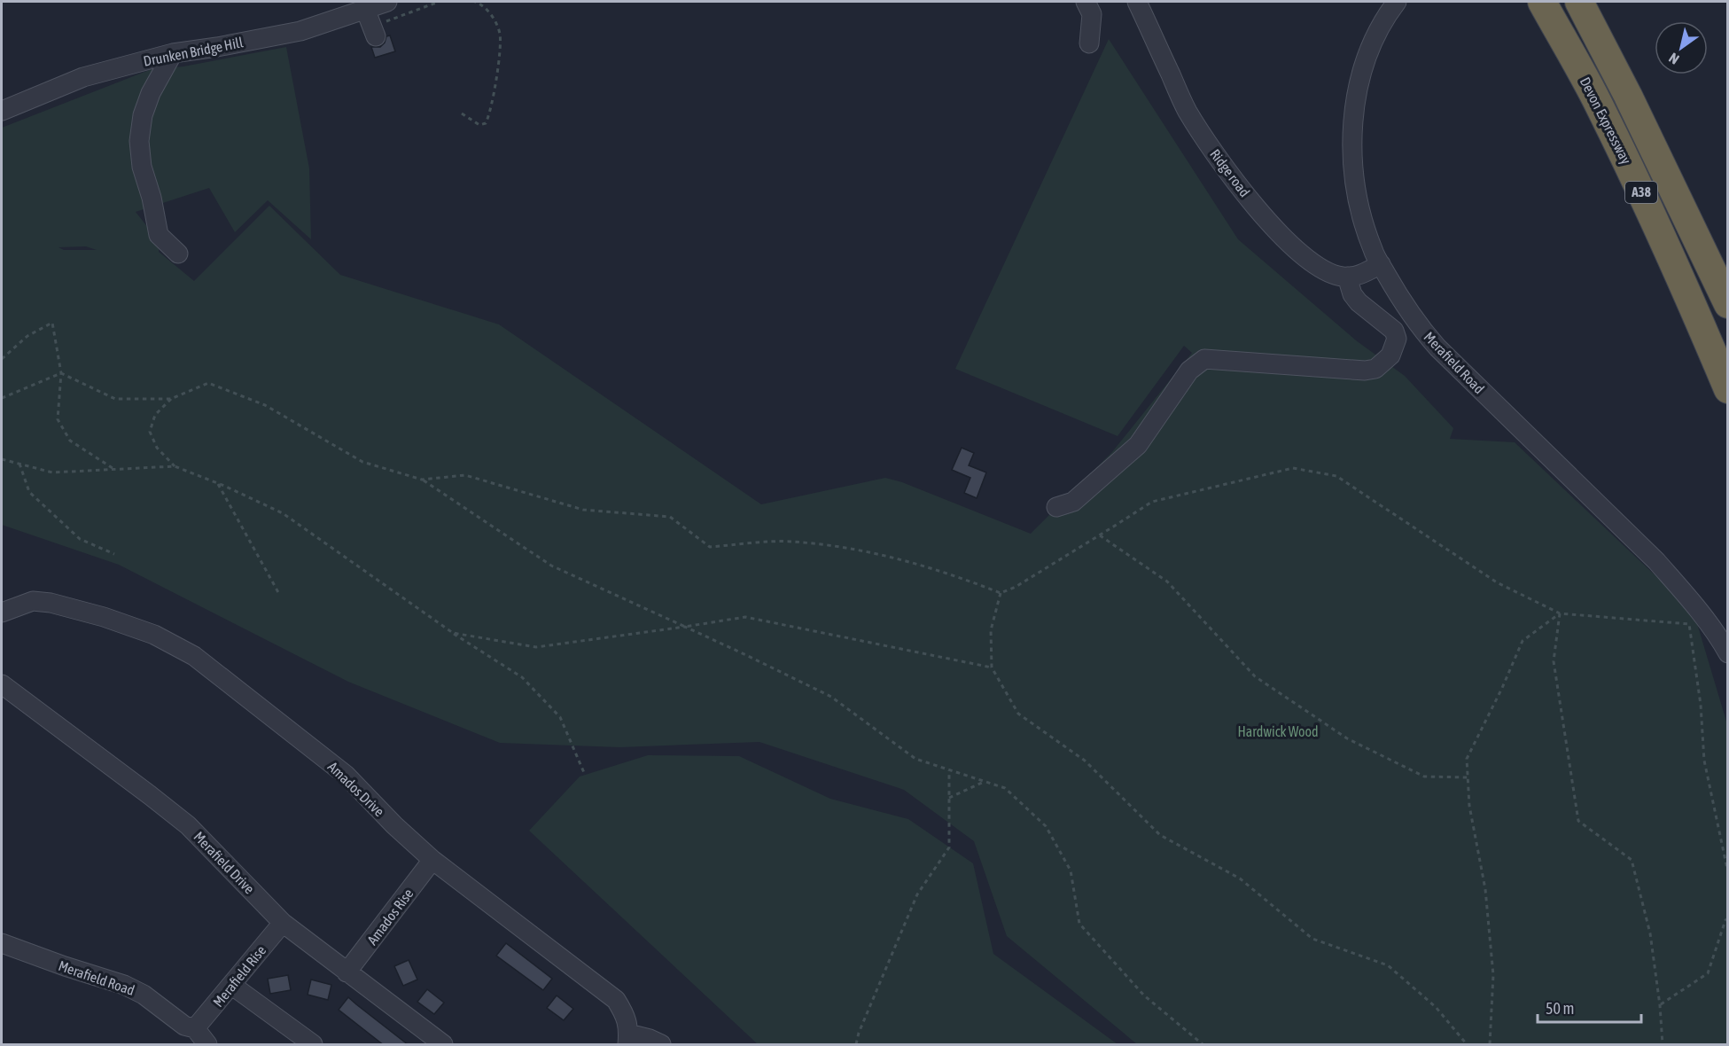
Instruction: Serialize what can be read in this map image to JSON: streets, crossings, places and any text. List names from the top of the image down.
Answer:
{
  "streets": {
    "highway": ["Devon Expressway", "A38"],
    "street": [
      "Drunken Bridge Hill",
      "Ridge road",
      "Merafield Road",
      "Amados Drive",
      "Merafield Drive",
      "Amados Rise",
      "Merafield Rise"
    ]
  },
  "crossings": [
    ["Merafield Road", "Merafield Rise"],
    ["Amados Drive", "Amados Rise"],
    ["Merafield Drive", "Amados Rise"],
    ["Merafield Drive", "Merafield Rise"]
  ],
  "parks": ["Hardwick Wood"],
  "scale_bar": "50 m",
  "north": "bottom left"
}
